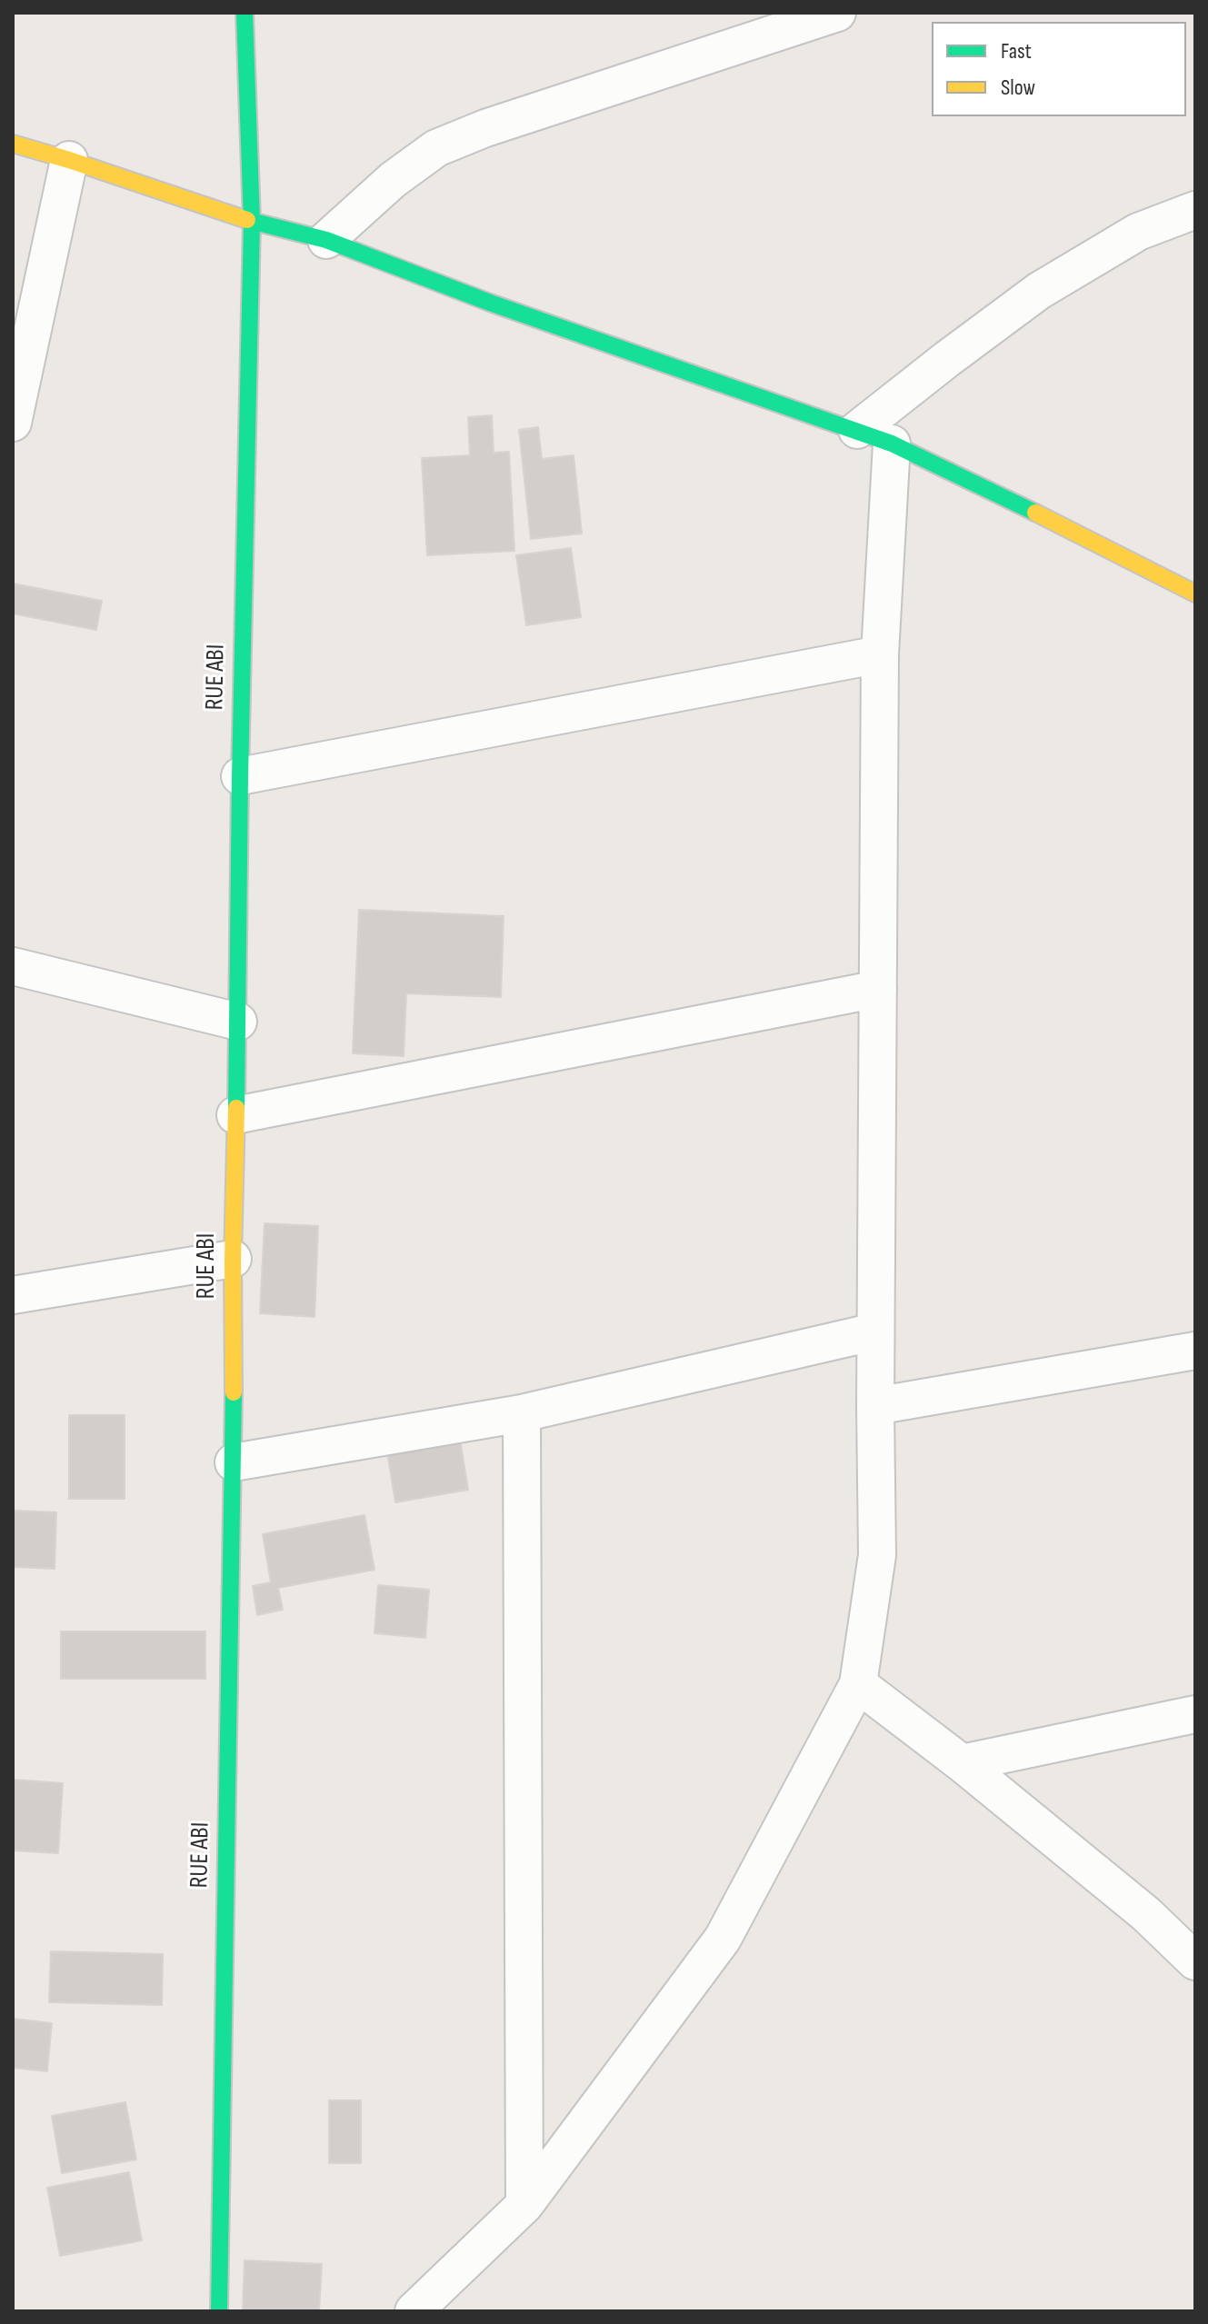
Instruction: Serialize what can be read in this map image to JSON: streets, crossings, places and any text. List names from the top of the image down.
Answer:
{
  "streets": {
    "street": ["RUE ABI"]
  },
  "legend": ["Fast", "Slow"]
}
